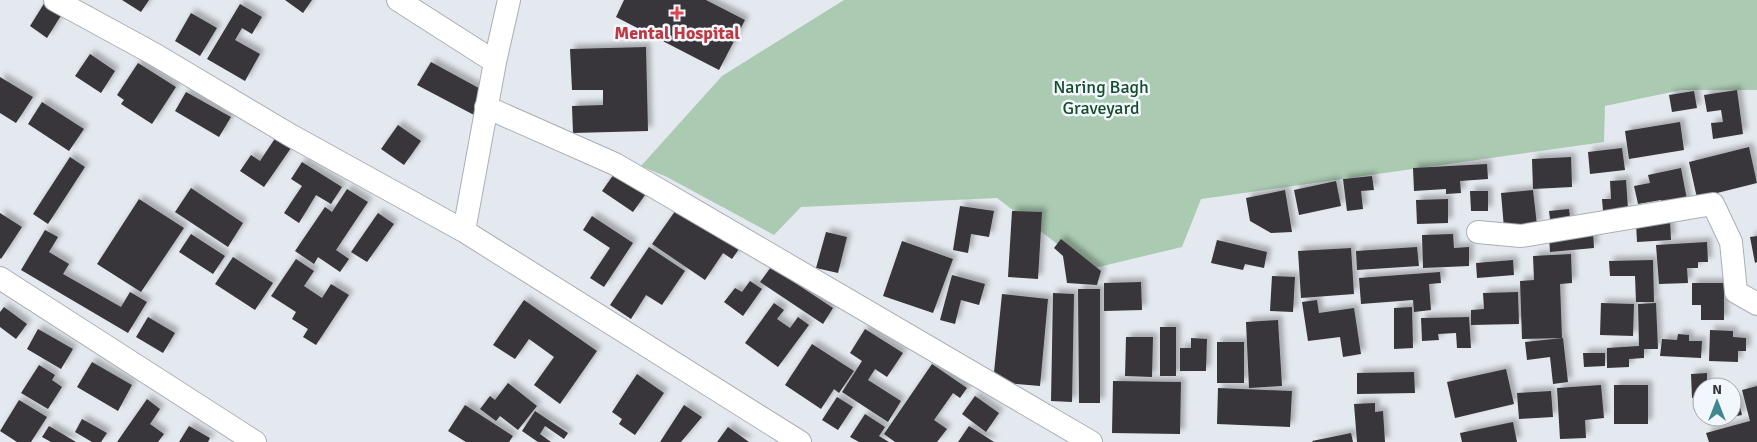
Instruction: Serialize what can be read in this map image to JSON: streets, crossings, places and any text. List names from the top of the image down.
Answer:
{
  "parks": ["Naring Bagh Graveyard"],
  "places": {
    "health": ["Mental Hospital"]
  },
  "north": "top"
}
